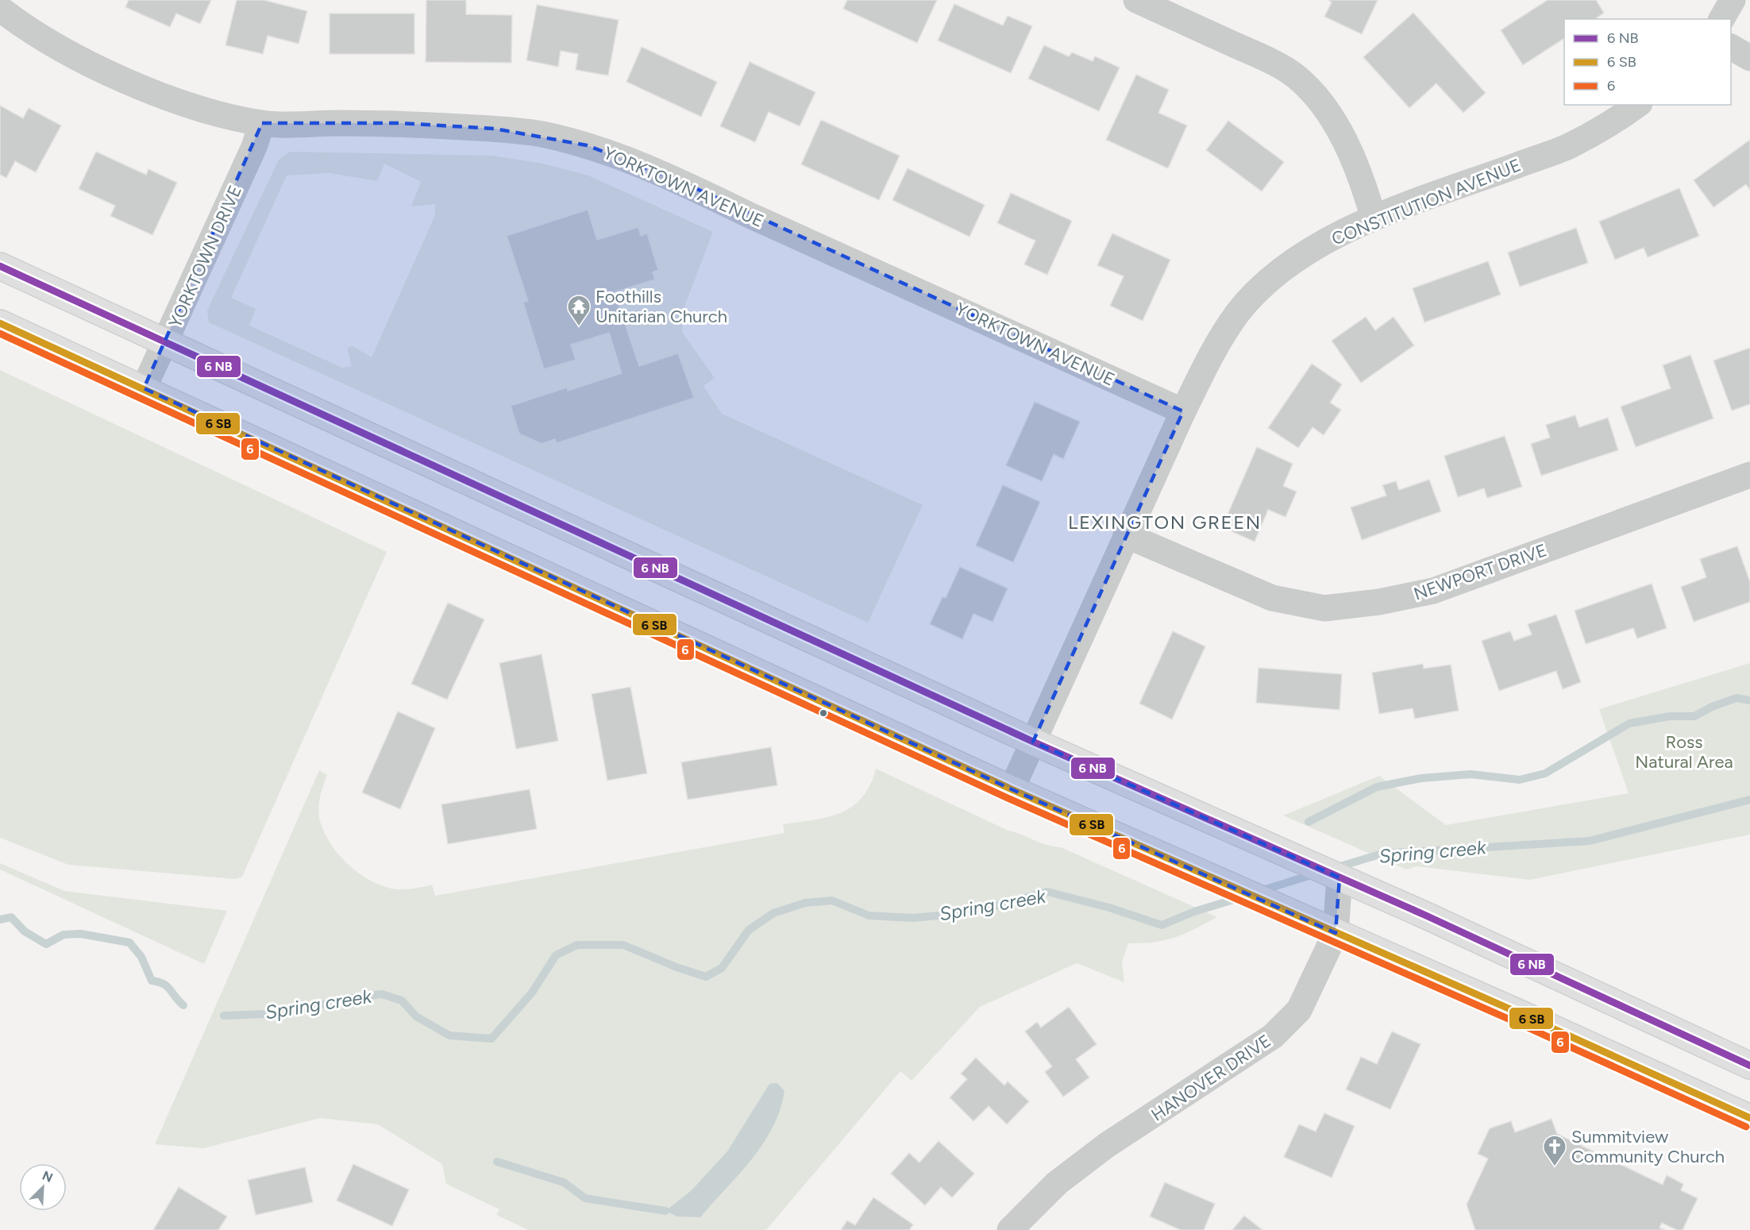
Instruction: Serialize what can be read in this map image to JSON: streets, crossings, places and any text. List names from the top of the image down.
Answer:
{
  "streets": {
    "street": [
      "YORKTOWN AVENUE",
      "CONSTITUTION AVENUE",
      "YORKTOWN DRIVE",
      "NEWPORT DRIVE",
      "HANOVER DRIVE"
    ]
  },
  "crossings": [
    ["YORKTOWN AVENUE", "CONSTITUTION AVENUE"],
    ["YORKTOWN AVENUE", "YORKTOWN DRIVE"],
    ["CONSTITUTION AVENUE", "NEWPORT DRIVE"]
  ],
  "districts": ["LEXINGTON GREEN"],
  "water": ["Spring creek"],
  "parks": ["Ross Natural Area"],
  "places": {
    "temple": ["Foothills Unitarian Church"],
    "church": ["Summitview Community Church"]
  },
  "lines": ["transit line 6"],
  "legend": ["6 NB", "6 SB", "6"],
  "north": "top right"
}
